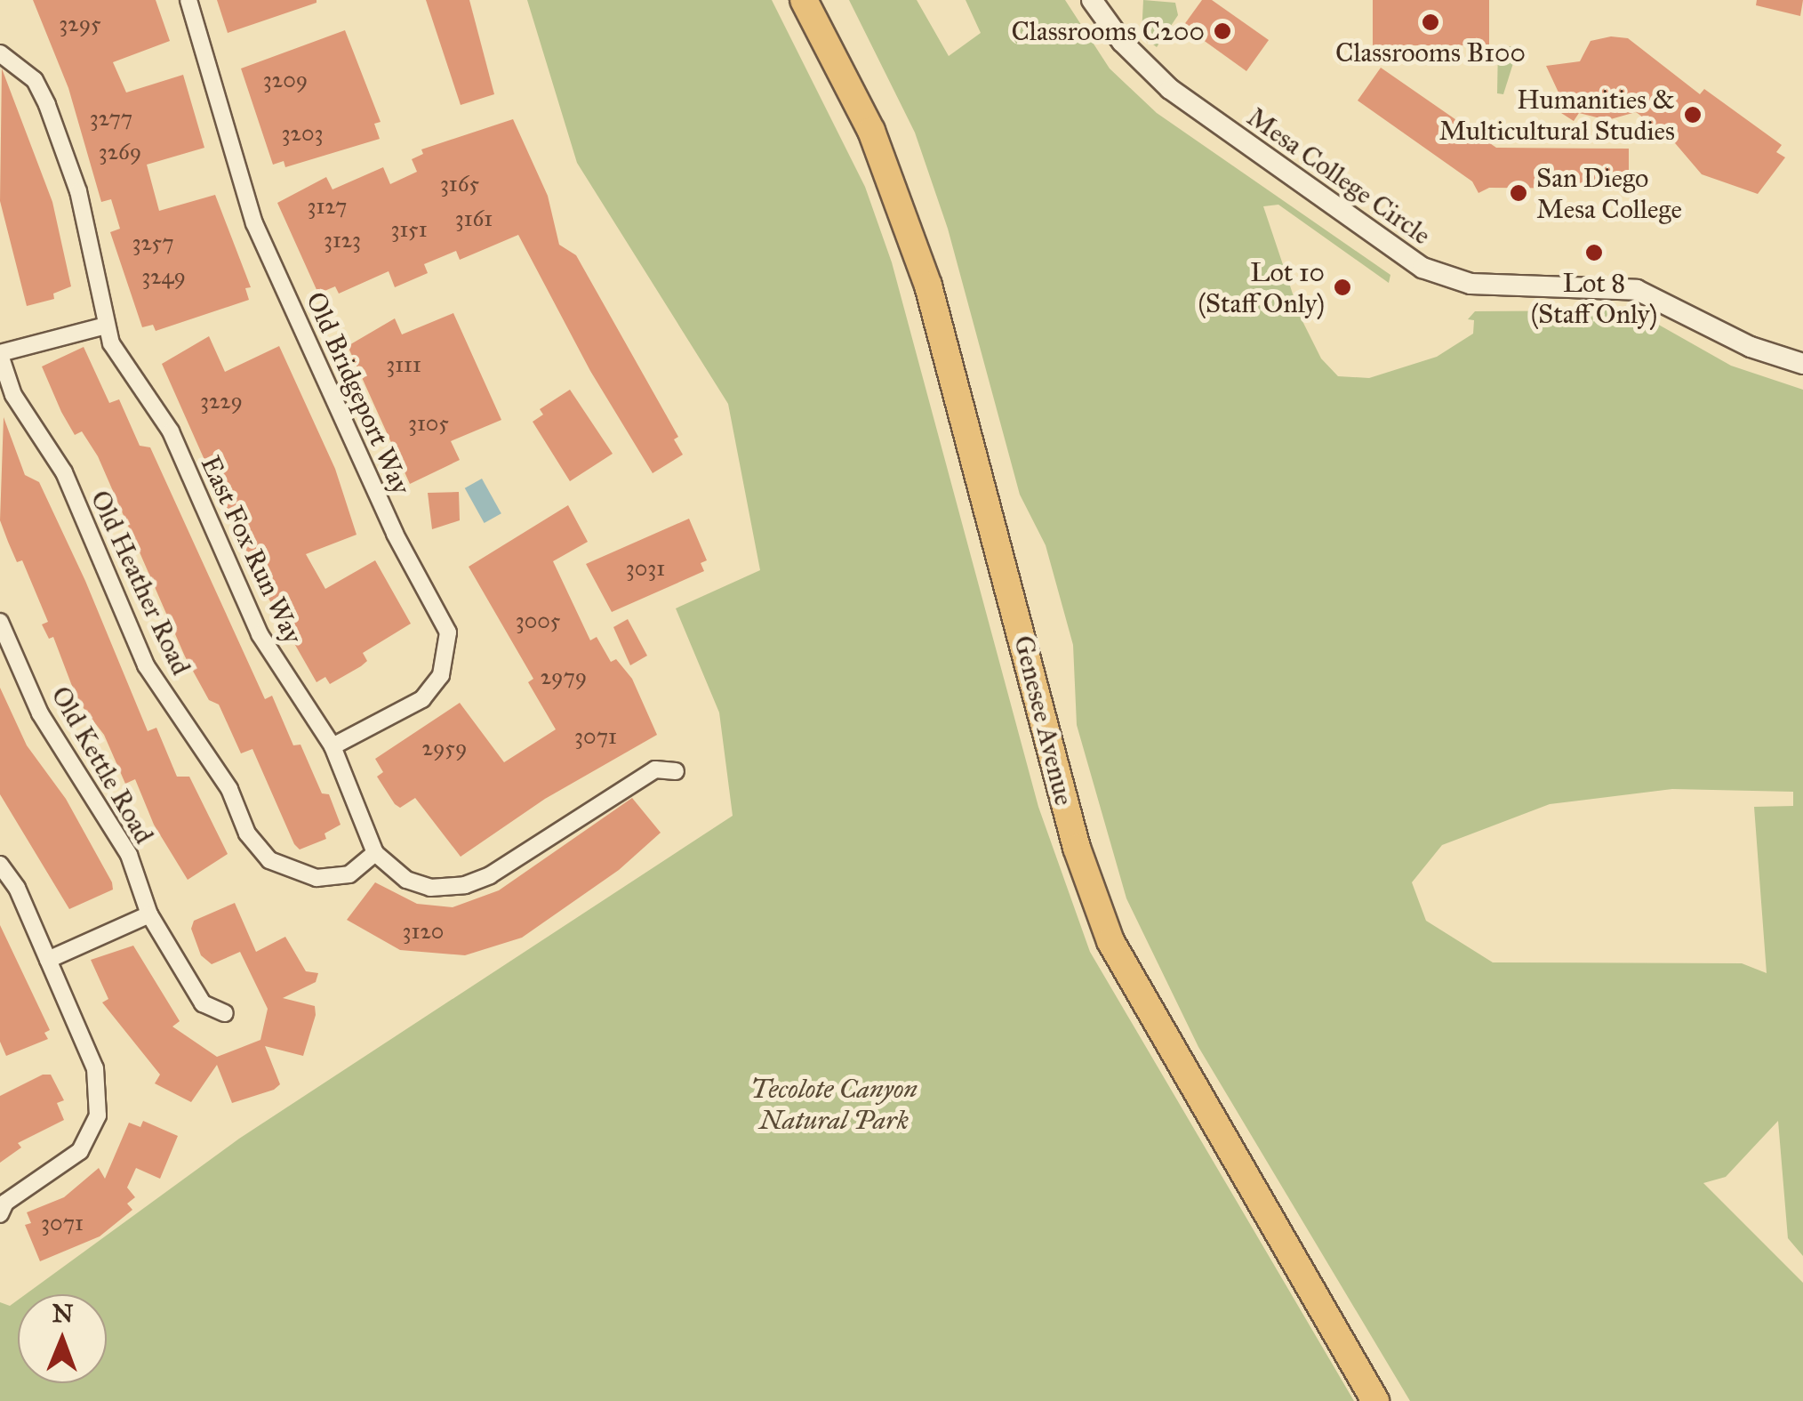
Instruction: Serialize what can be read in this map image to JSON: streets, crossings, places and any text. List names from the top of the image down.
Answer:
{
  "streets": {
    "main road": ["Genesee Avenue"],
    "street": [
      "Mesa College Circle",
      "Old Bridgeport Way",
      "East Fox Run Way",
      "Old Heather Road",
      "Old Kettle Road"
    ]
  },
  "crossings": [
    ["Old Bridgeport Way", "East Fox Run Way"],
    ["East Fox Run Way", "Old Heather Road"]
  ],
  "parks": ["Tecolote Canyon Natural Park"],
  "places": [
    "Classrooms B100",
    "Classrooms C200",
    "Humanities & Multicultural Studies",
    "San Diego Mesa College",
    "Lot 8 (Staff Only)",
    "Lot 10 (Staff Only)"
  ],
  "house_numbers": [
    "3295",
    "3209",
    "3277",
    "3203",
    "3269",
    "3165",
    "3127",
    "3161",
    "3151",
    "3123",
    "3257",
    "3249",
    "3111",
    "3229",
    "3105",
    "3031",
    "3005",
    "2979",
    "3071",
    "2959",
    "3120",
    "3071"
  ],
  "north": "top"
}
